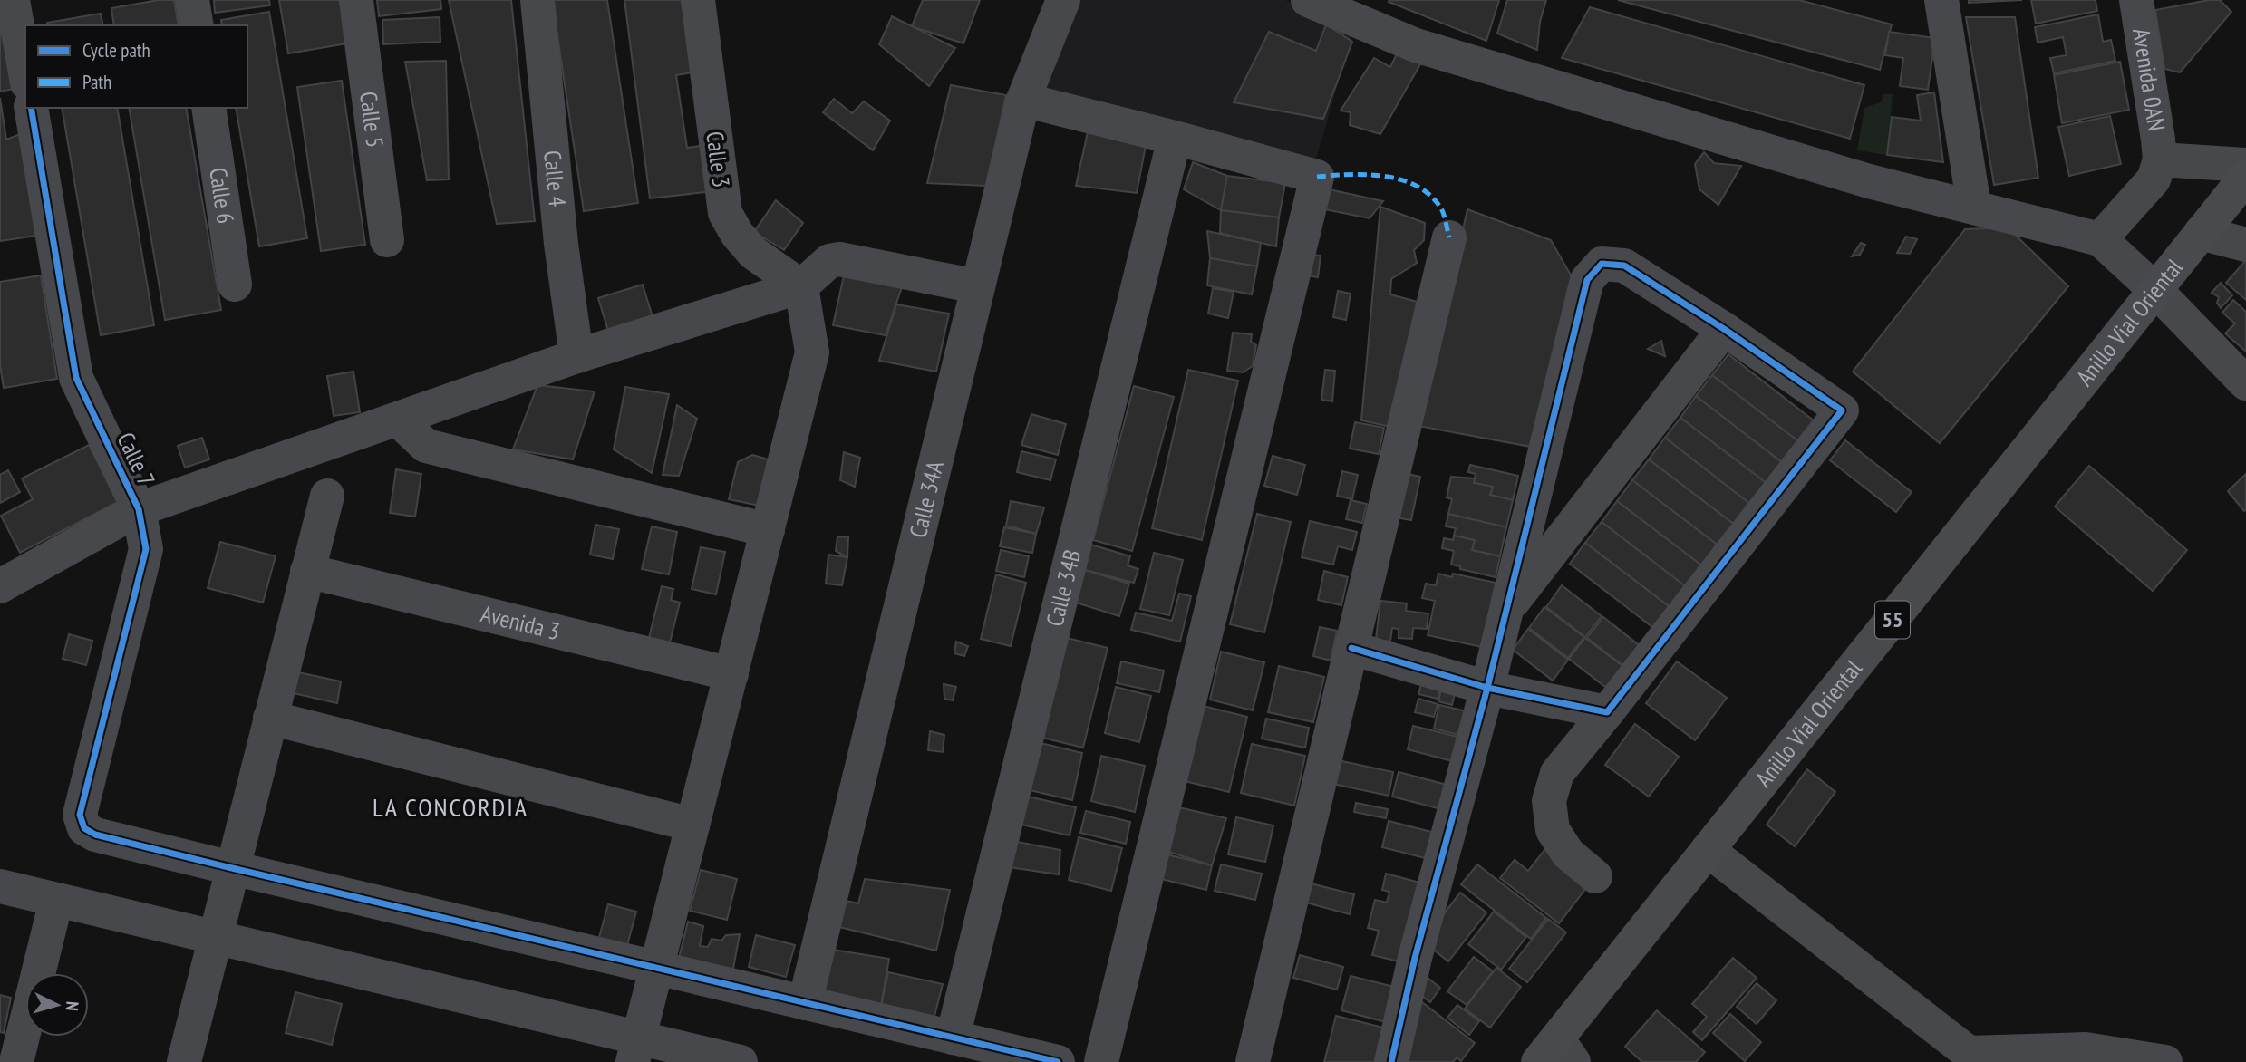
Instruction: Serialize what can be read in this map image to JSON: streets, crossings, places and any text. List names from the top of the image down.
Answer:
{
  "streets": {
    "highway": ["Anillo Vial Oriental", "55"],
    "street": [
      "Avenida 0AN",
      "Calle 5",
      "Calle 3",
      "Calle 4",
      "Calle 6",
      "Calle 7",
      "Calle 34A",
      "Calle 34B",
      "Avenida 3"
    ]
  },
  "districts": ["LA CONCORDIA"],
  "legend": ["Cycle path", "Path"],
  "north": "right"
}
